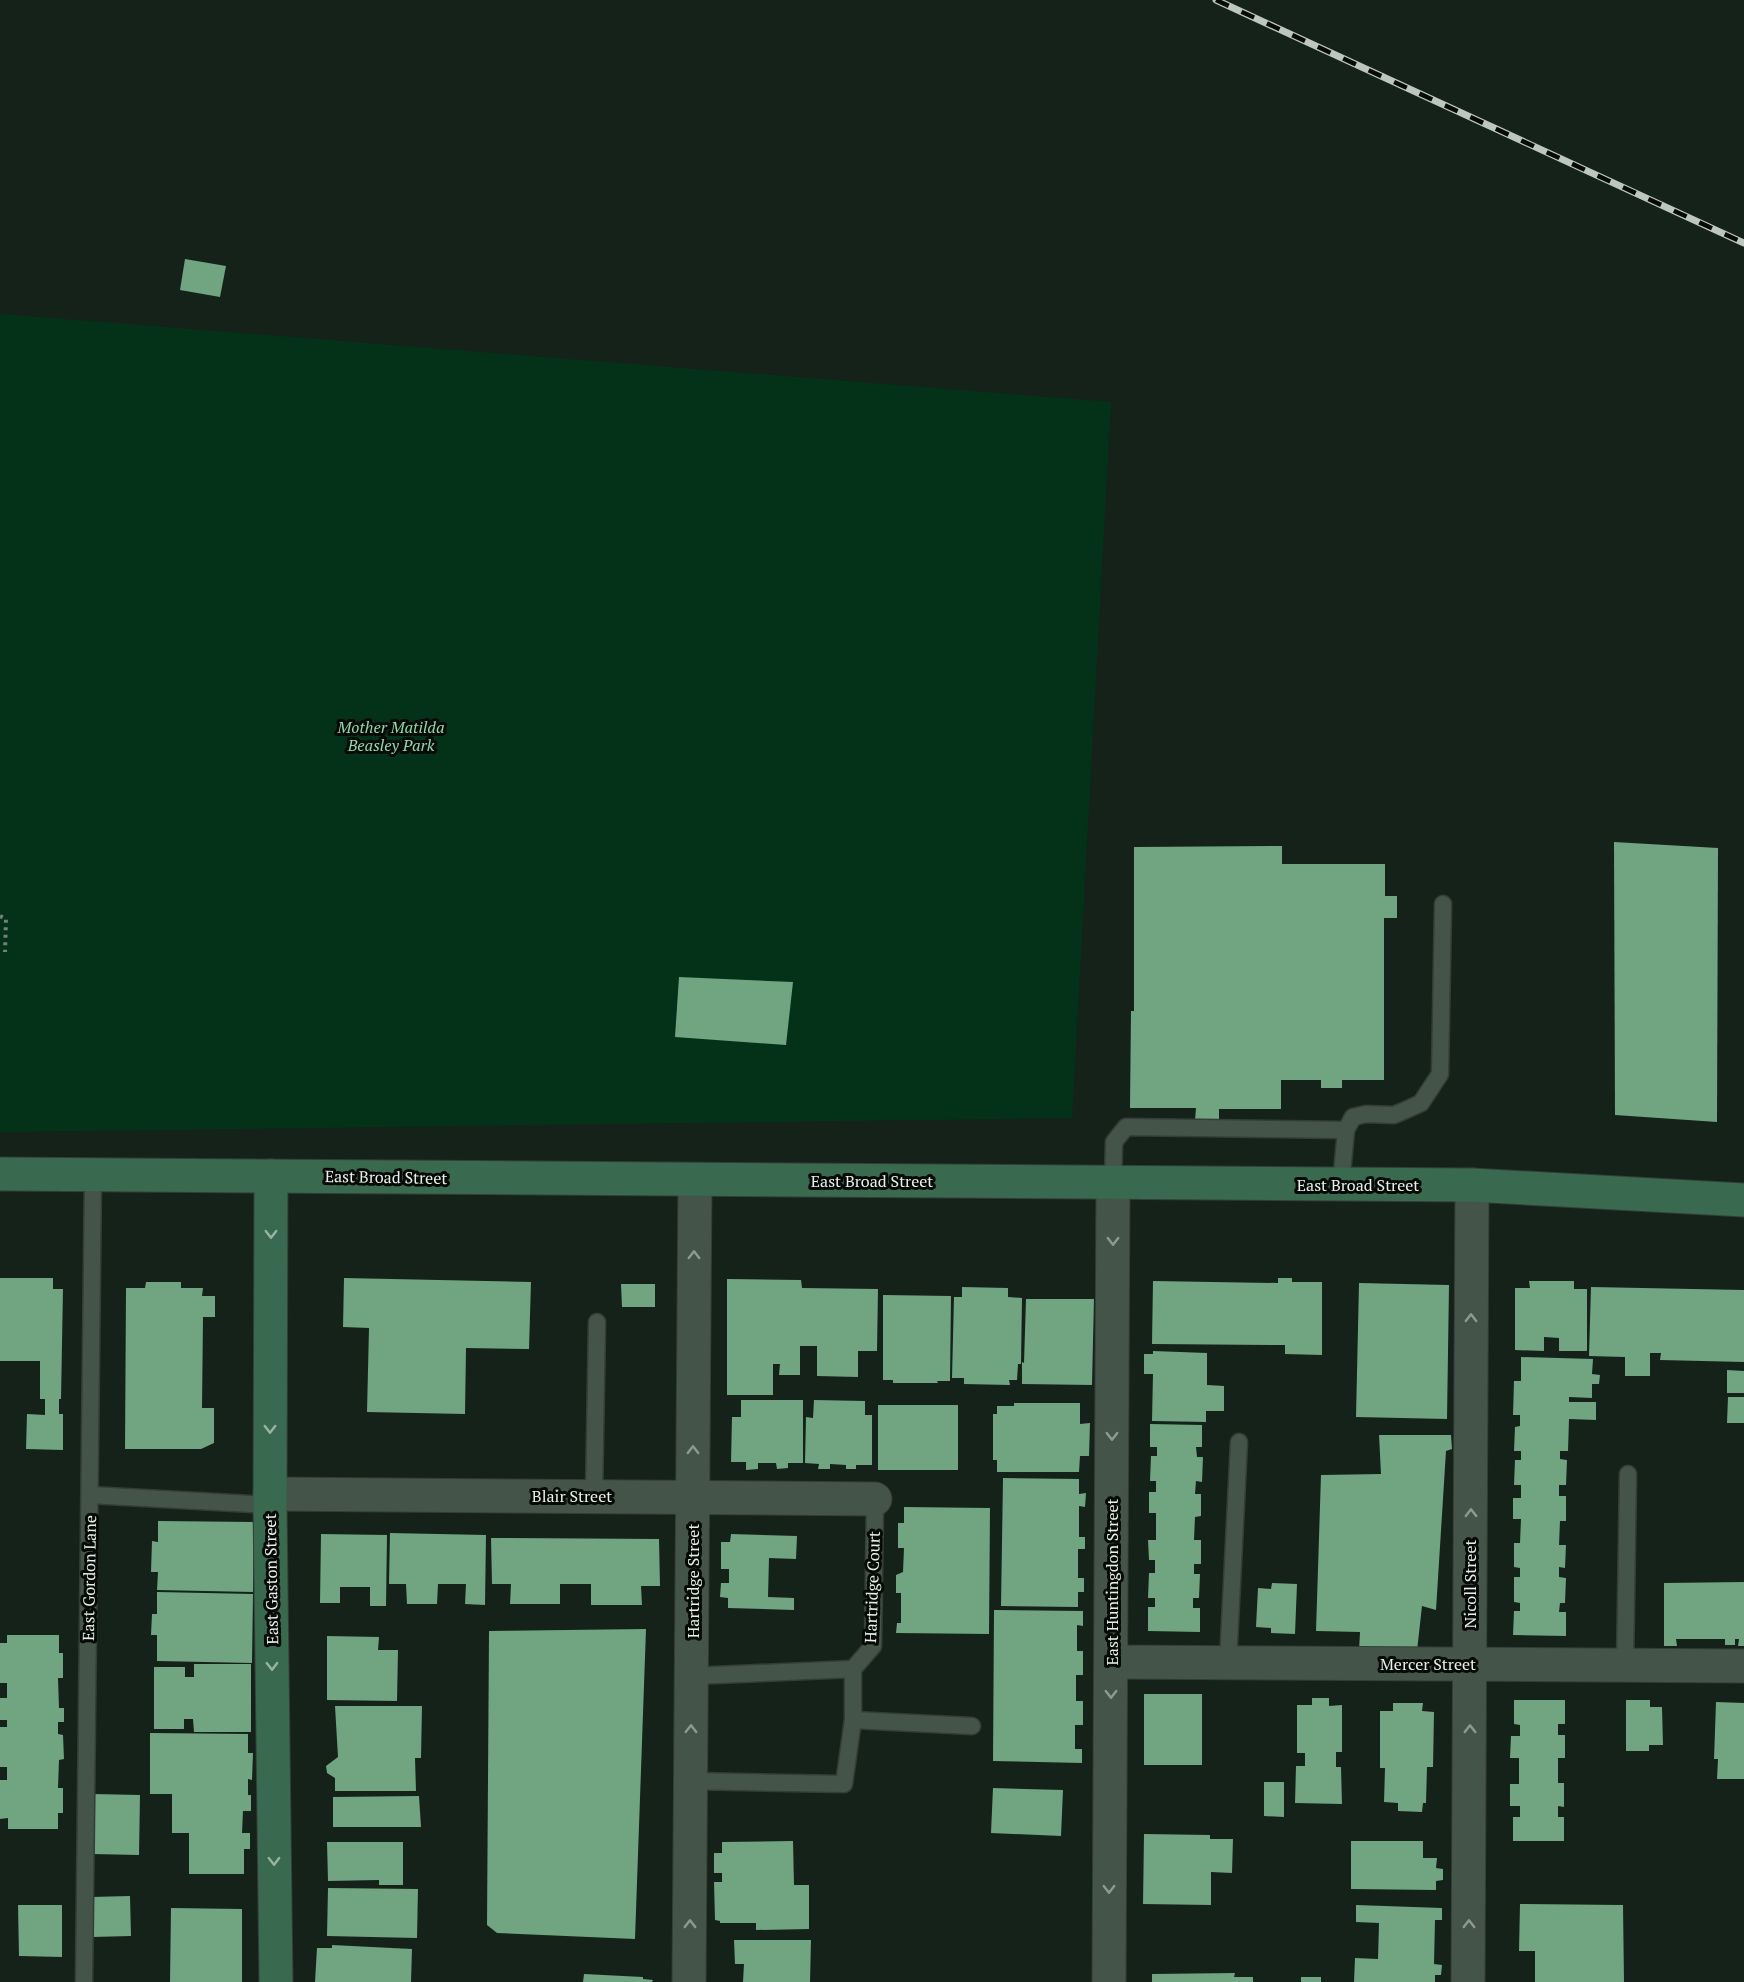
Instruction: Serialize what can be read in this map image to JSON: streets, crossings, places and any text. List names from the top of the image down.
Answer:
{
  "streets": {
    "main road": ["East Broad Street", "East Gaston Street"],
    "street": [
      "Blair Street",
      "Hartridge Street",
      "East Huntingdon Street",
      "Nicoll Street",
      "Mercer Street"
    ],
    "lane": ["East Gordon Lane", "Hartridge Court"]
  },
  "crossings": [
    ["East Broad Street", "East Gordon Lane"],
    ["East Broad Street", "East Gaston Street"],
    ["East Broad Street", "Hartridge Street"],
    ["East Broad Street", "East Huntingdon Street"],
    ["East Broad Street", "Nicoll Street"],
    ["Blair Street", "East Gaston Street"],
    ["Blair Street", "Hartridge Street"],
    ["Blair Street", "Hartridge Court"],
    ["East Huntingdon Street", "Mercer Street"],
    ["Nicoll Street", "Mercer Street"]
  ],
  "one_way": [
    "East Gaston Street",
    "Hartridge Street",
    "East Huntingdon Street",
    "Nicoll Street"
  ],
  "parks": ["Mother Matilda Beasley Park"]
}
